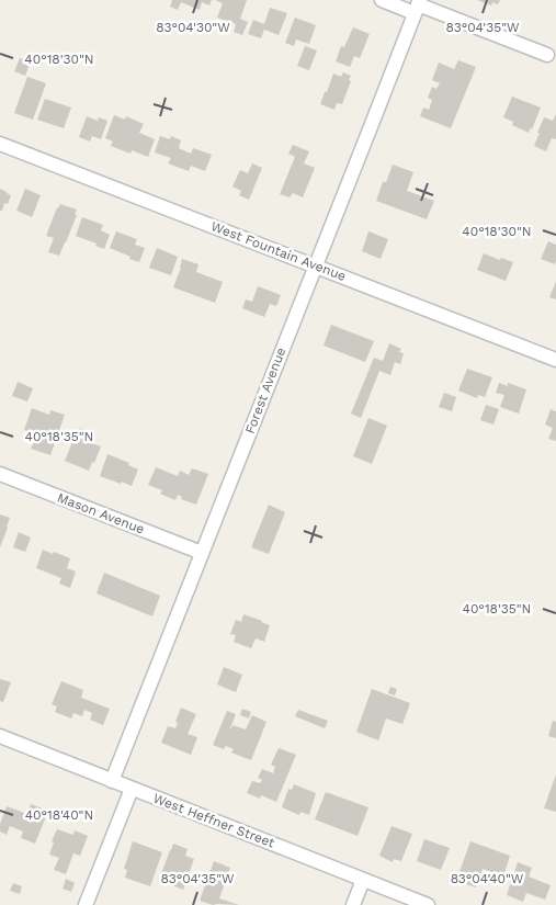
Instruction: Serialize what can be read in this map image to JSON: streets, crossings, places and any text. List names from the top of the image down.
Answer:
{
  "streets": {
    "street": [
      "West Fountain Avenue",
      "Forest Avenue",
      "Mason Avenue",
      "West Heffner Street"
    ]
  },
  "crossings": [
    ["West Fountain Avenue", "Forest Avenue"],
    ["Forest Avenue", "Mason Avenue"],
    ["Forest Avenue", "West Heffner Street"]
  ],
  "coordinates": [
    "83°04'30\"W",
    "83°04'35\"W",
    "40°18'30\"N",
    "40°18'35\"N",
    "40°18'40\"N",
    "83°04'40\"W"
  ]
}
